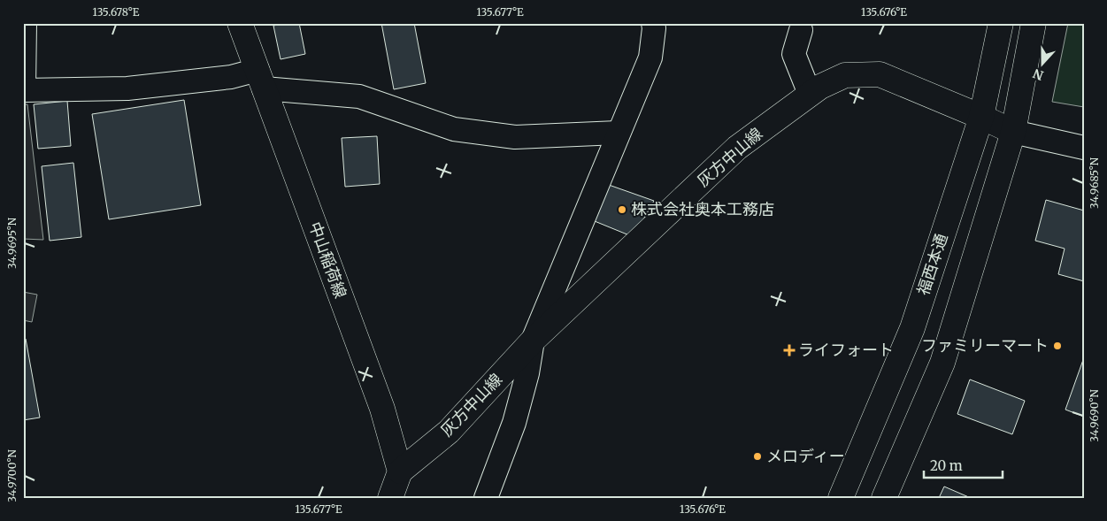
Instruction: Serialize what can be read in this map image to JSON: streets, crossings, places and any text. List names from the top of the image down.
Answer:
{
  "streets": {
    "main road": ["灰方中山線", "中山稲荷線", "福西本通"]
  },
  "crossings": [
    ["灰方中山線", "中山稲荷線"],
    ["灰方中山線", "福西本通"]
  ],
  "places": {
    "other": ["株式会社奥本工務店", "ファミリーマート", "メロディー"],
    "health": ["ライフォート"]
  },
  "scale_bar": "20 m",
  "north": "bottom",
  "coordinates": [
    "135.678°E",
    "135.677°E",
    "135.676°E",
    "34.9685°N",
    "34.9695°N",
    "34.9690°N",
    "34.9700°N"
  ]
}
